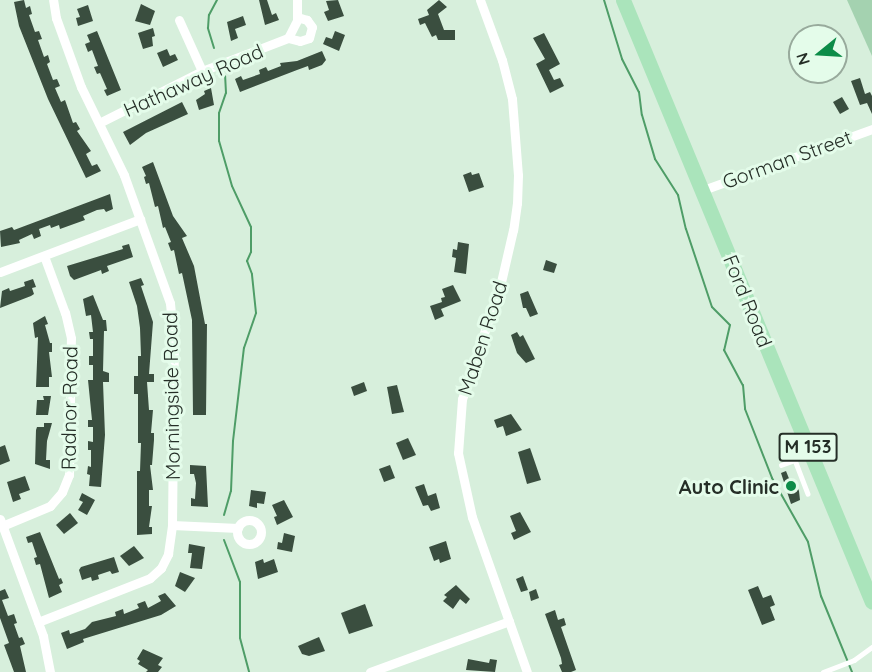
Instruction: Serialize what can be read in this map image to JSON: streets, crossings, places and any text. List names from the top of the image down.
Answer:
{
  "streets": {
    "main road": ["Ford Road", "M 153"],
    "street": [
      "Hathaway Road",
      "Gorman Street",
      "Maben Road",
      "Morningside Road",
      "Radnor Road"
    ]
  },
  "crossings": [
    ["Hathaway Road", "Morningside Road"],
    ["Gorman Street", "Ford Road"]
  ],
  "places": ["Auto Clinic"],
  "north": "left"
}
